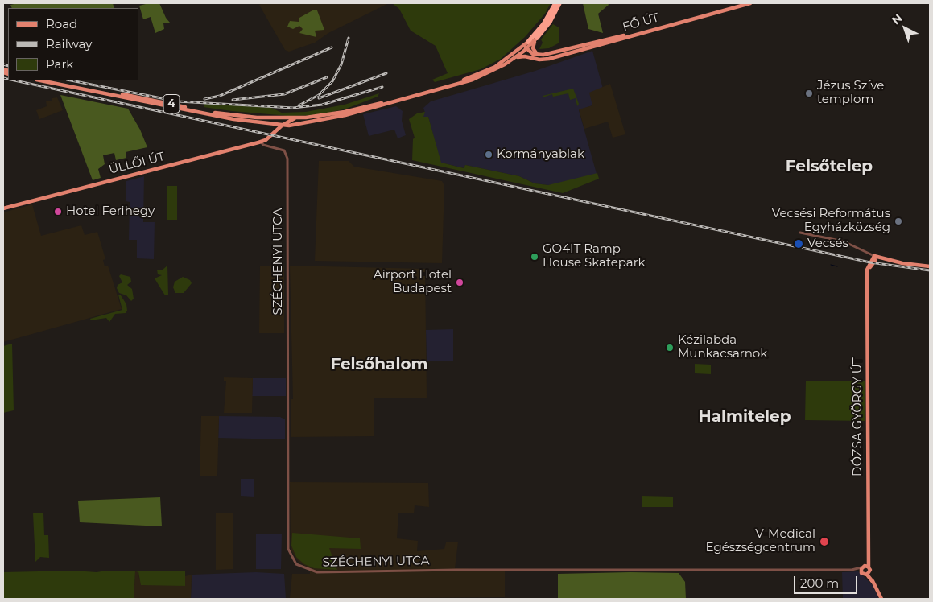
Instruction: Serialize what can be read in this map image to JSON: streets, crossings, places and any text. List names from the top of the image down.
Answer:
{
  "streets": {
    "main road": [
      "FŐ ÚT",
      "4",
      "ÜLLŐI ÚT",
      "DÓZSA GYÖRGY ÚT"
    ],
    "street": ["SZÉCHENYI UTCA"]
  },
  "crossings": [
    ["ÜLLŐI ÚT", "SZÉCHENYI UTCA"],
    ["SZÉCHENYI UTCA", "DÓZSA GYÖRGY ÚT"]
  ],
  "districts": ["Felsőtelep", "Felsőhalom", "Halmitelep"],
  "places": [
    "Jézus Szíve templom",
    "Kormányablak",
    "Hotel Ferihegy",
    "Vecsési Református Egyházközség",
    "Vecsés",
    "GO4IT Ramp House Skatepark",
    "Airport Hotel Budapest",
    "Kézilabda Munkacsarnok",
    "V-Medical Egészségcentrum"
  ],
  "legend": ["Road", "Railway", "Park"],
  "scale_bar": "200 m",
  "north": "top left"
}
